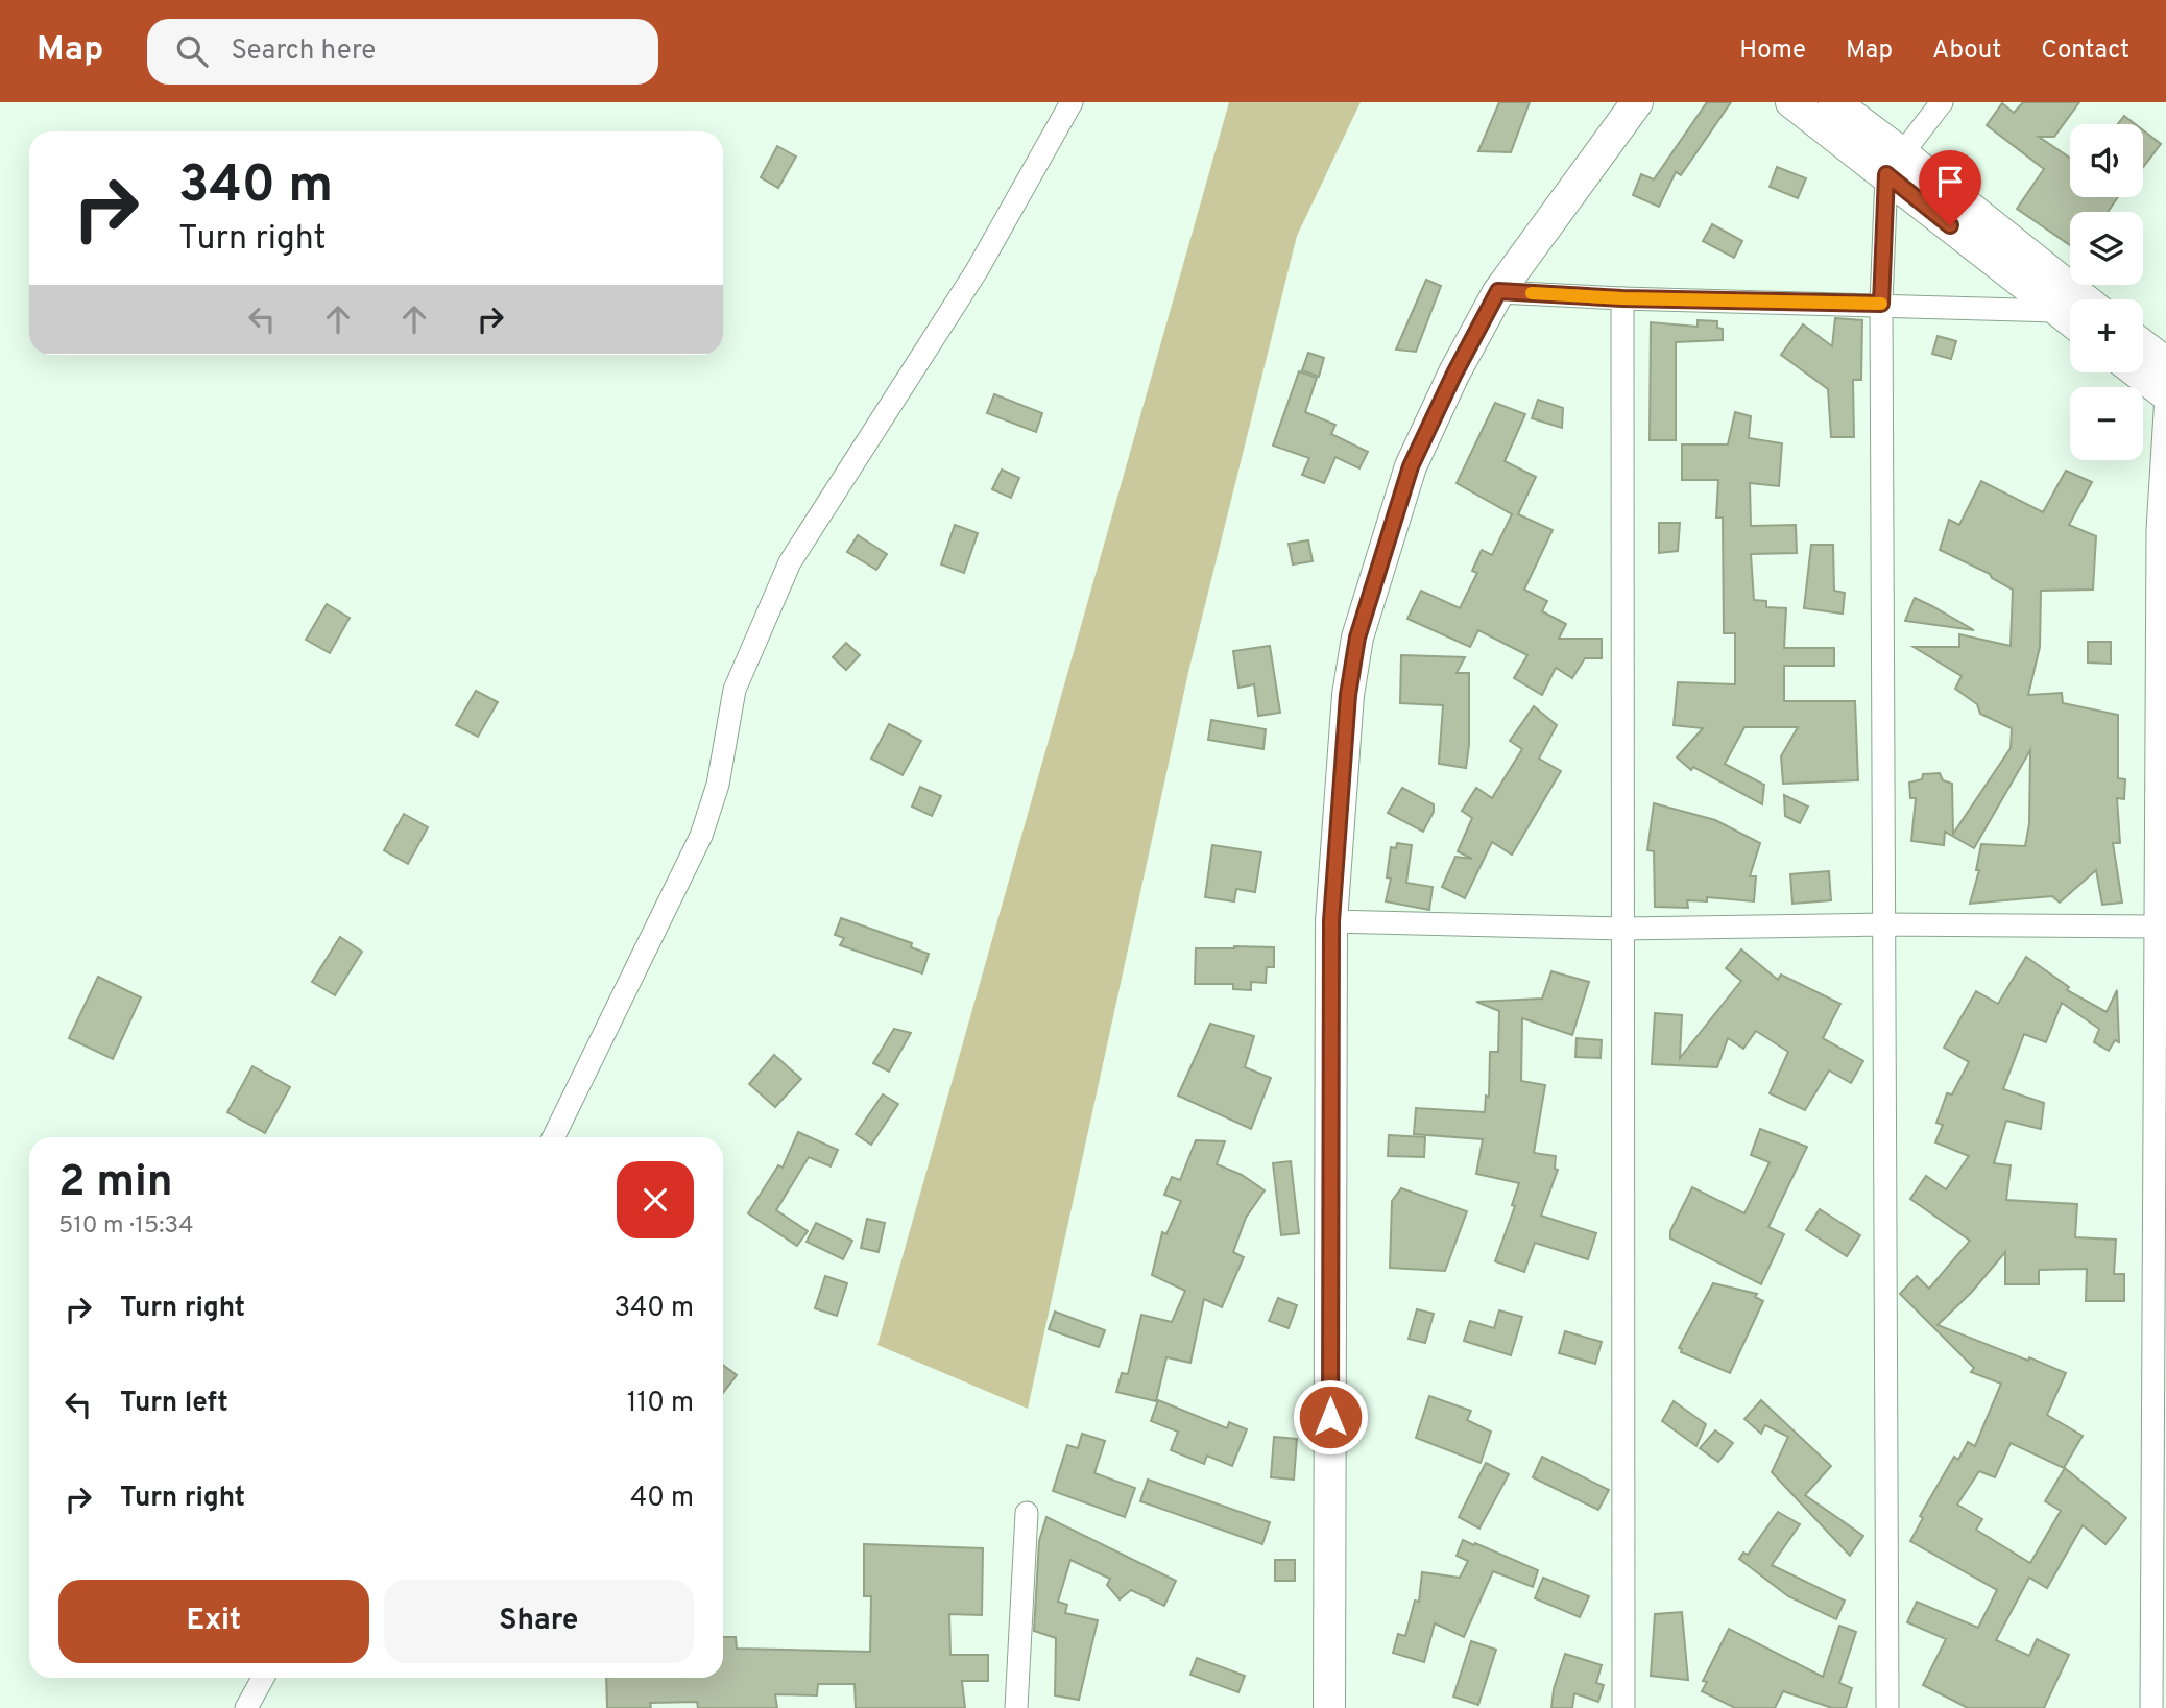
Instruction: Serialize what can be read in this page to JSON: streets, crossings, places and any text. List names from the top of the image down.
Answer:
{
  "page": {
    "header": "Map",
    "search": "Search here",
    "nav": [
      "Home",
      "Map",
      "About",
      "Contact"
    ],
    "map_buttons": ["+", "−"],
    "turn": ["340 m", "Turn right"],
    "heading": ["2 min", "510 m · 15:34"],
    "list": [
      {
        "name": "Turn right",
        "value": "340 m"
      },
      {
        "name": "Turn left",
        "value": "110 m"
      },
      {
        "name": "Turn right",
        "value": "40 m"
      }
    ],
    "buttons": ["Exit", "Share"]
  }
}
